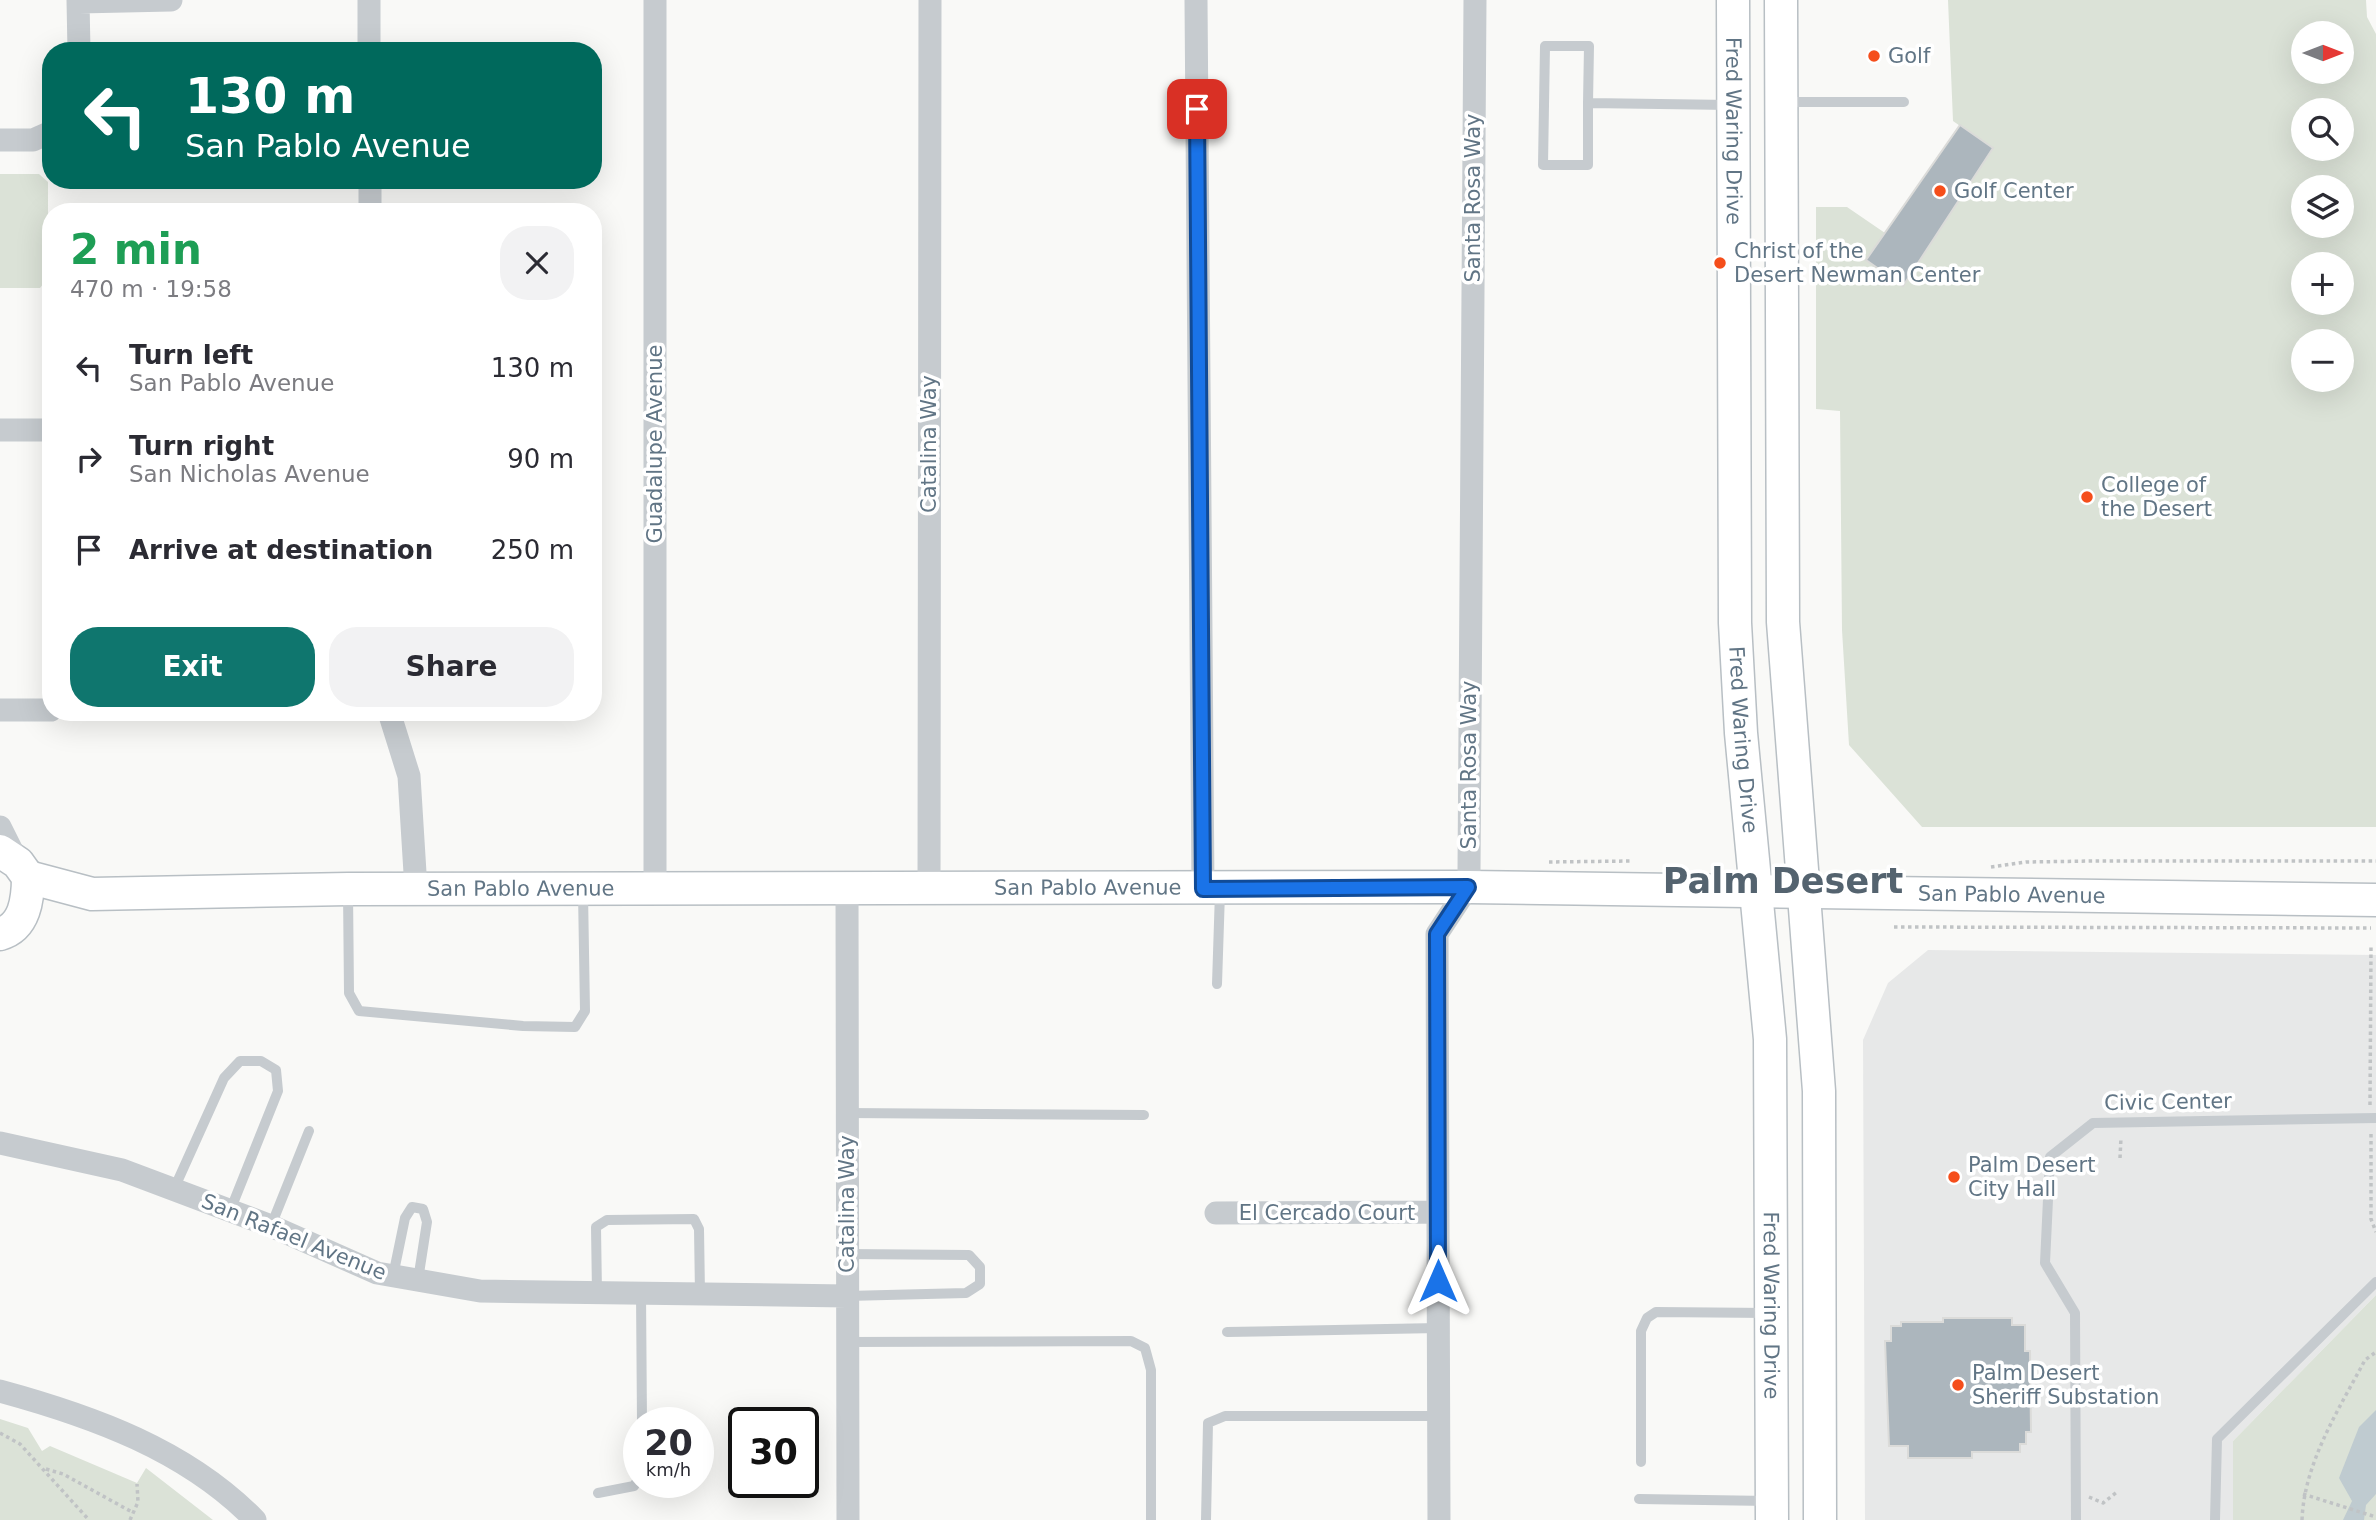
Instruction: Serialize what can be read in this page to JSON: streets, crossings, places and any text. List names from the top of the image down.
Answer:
{
  "streets": {
    "main road": ["Fred Waring Drive", "San Pablo Avenue"],
    "street": [
      "Santa Rosa Way",
      "Guadalupe Avenue",
      "Catalina Way",
      "El Cercado Court",
      "San Rafael Avenue"
    ],
    "lane": ["Civic Center"]
  },
  "crossings": [
    ["Fred Waring Drive", "San Pablo Avenue"],
    ["Santa Rosa Way", "San Pablo Avenue"],
    ["Guadalupe Avenue", "San Pablo Avenue"],
    ["Catalina Way", "San Pablo Avenue"],
    ["Catalina Way", "San Rafael Avenue"]
  ],
  "districts": ["Palm Desert"],
  "places": [
    "Golf",
    "Golf Center",
    "Christ of the Desert Newman Center",
    "College of the Desert",
    "Palm Desert City Hall",
    "Palm Desert Sheriff Substation"
  ],
  "north": "right",
  "page": {
    "map_buttons": ["+", "−"],
    "turn": ["130 m", "San Pablo Avenue"],
    "heading": ["2 min", "470 m · 19:58"],
    "list": [
      {
        "name": "Turn left",
        "note": "San Pablo Avenue",
        "value": "130 m"
      },
      {
        "name": "Turn right",
        "note": "San Nicholas Avenue",
        "value": "90 m"
      },
      {
        "name": "Arrive at destination",
        "value": "250 m"
      }
    ],
    "buttons": ["Exit", "Share"],
    "speed": "20 km/h",
    "limit": "30"
  }
}
